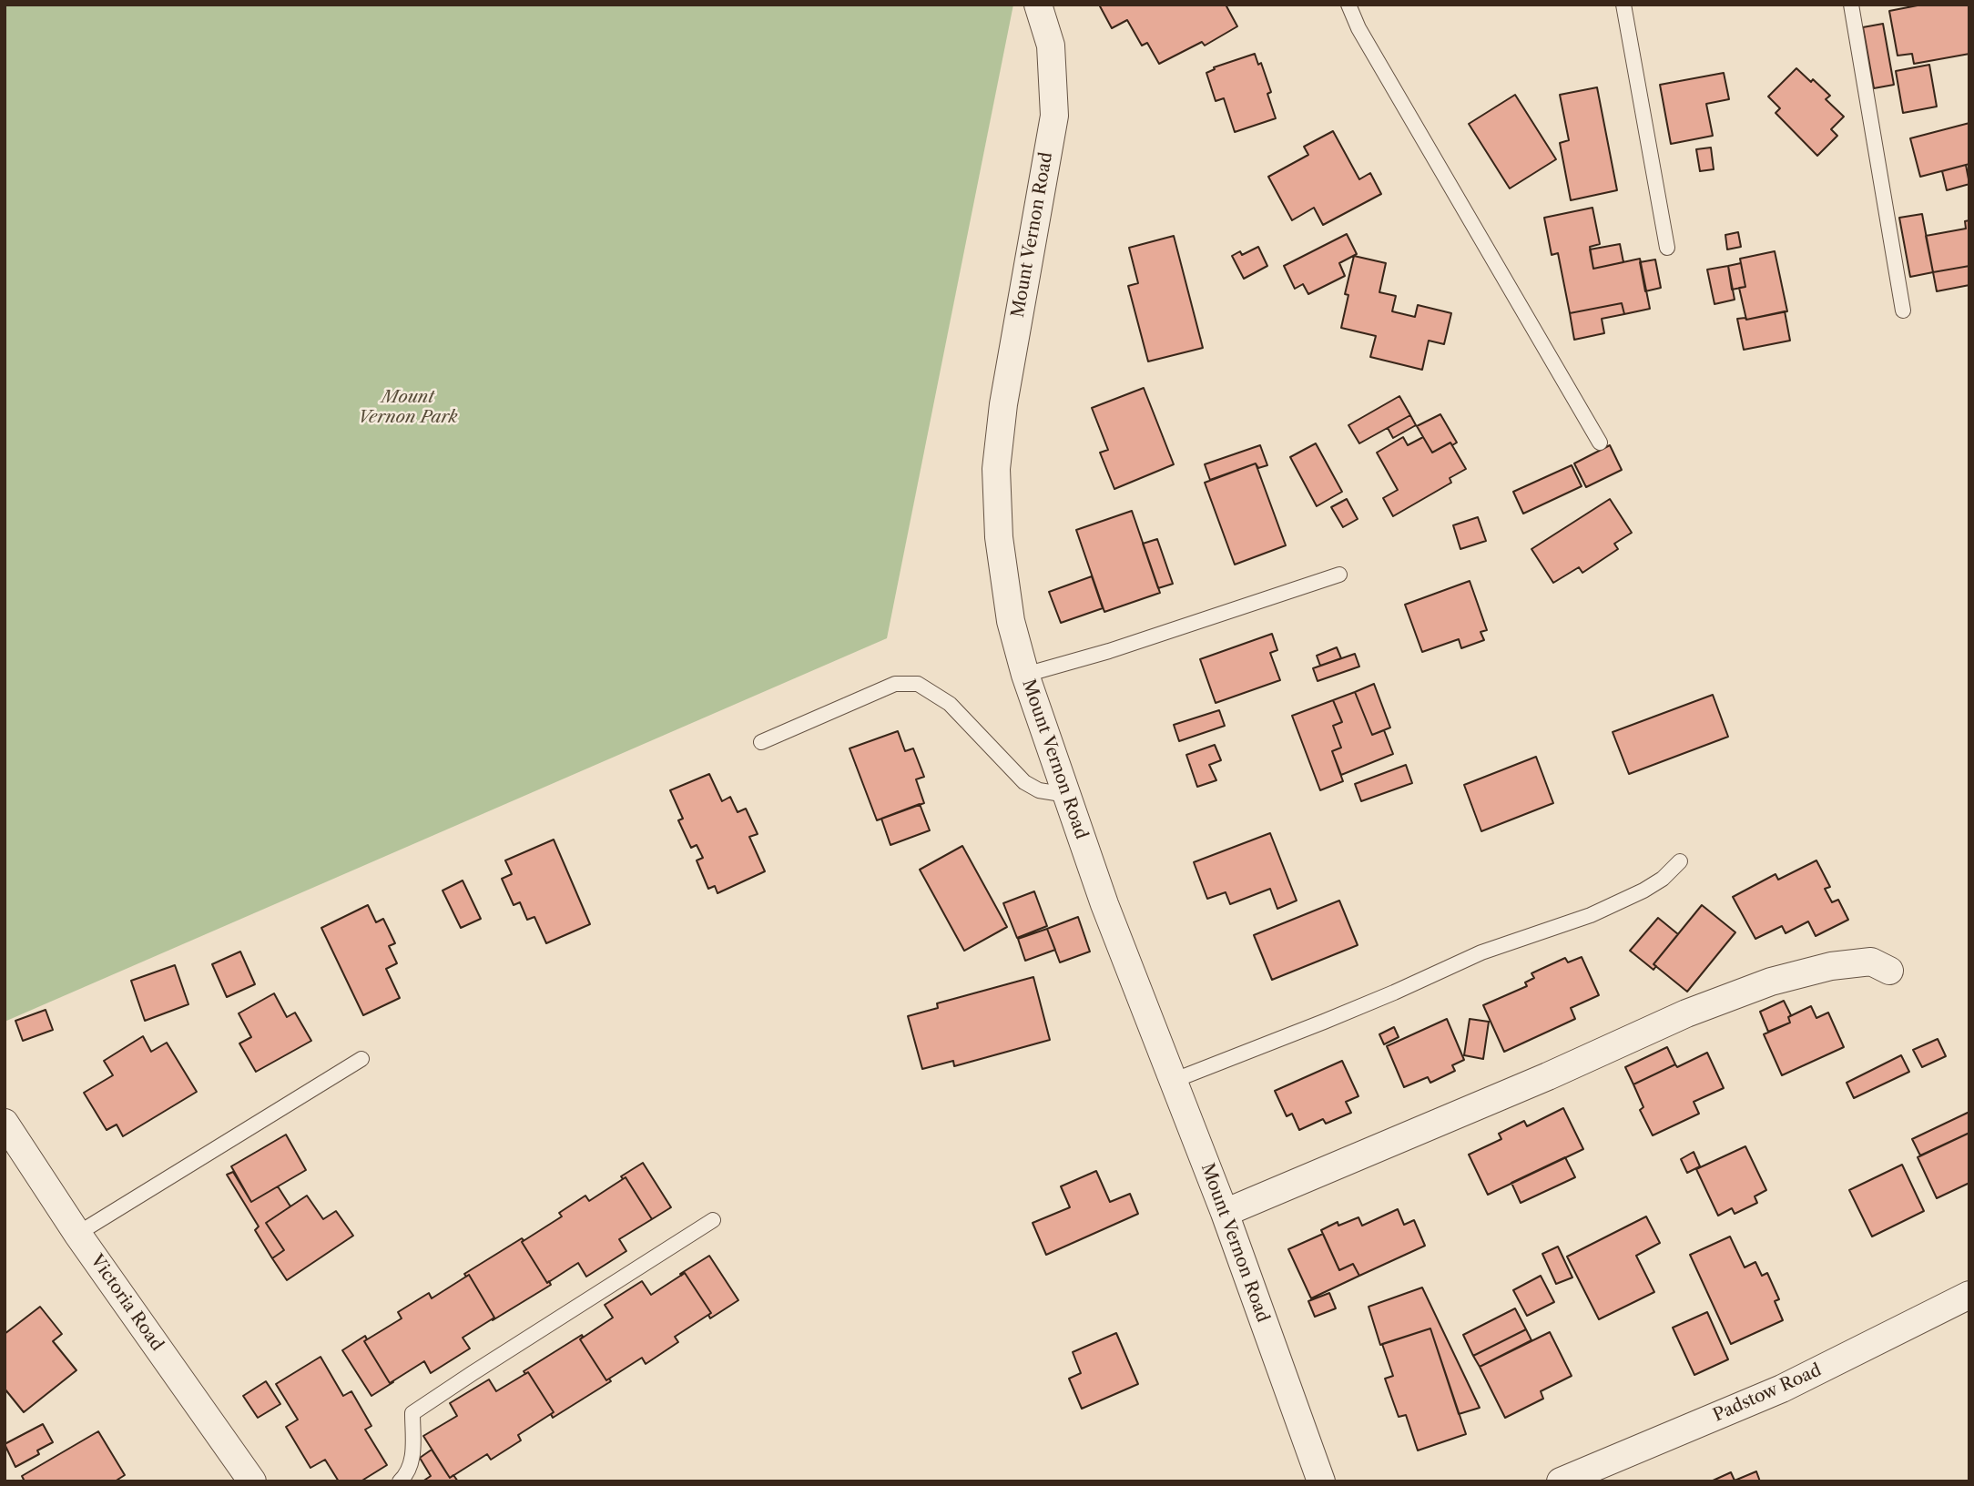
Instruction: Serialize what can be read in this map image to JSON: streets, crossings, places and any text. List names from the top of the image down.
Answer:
{
  "streets": {
    "street": ["Mount Vernon Road", "Victoria Road", "Padstow Road"]
  },
  "parks": ["Mount Vernon Park"]
}
